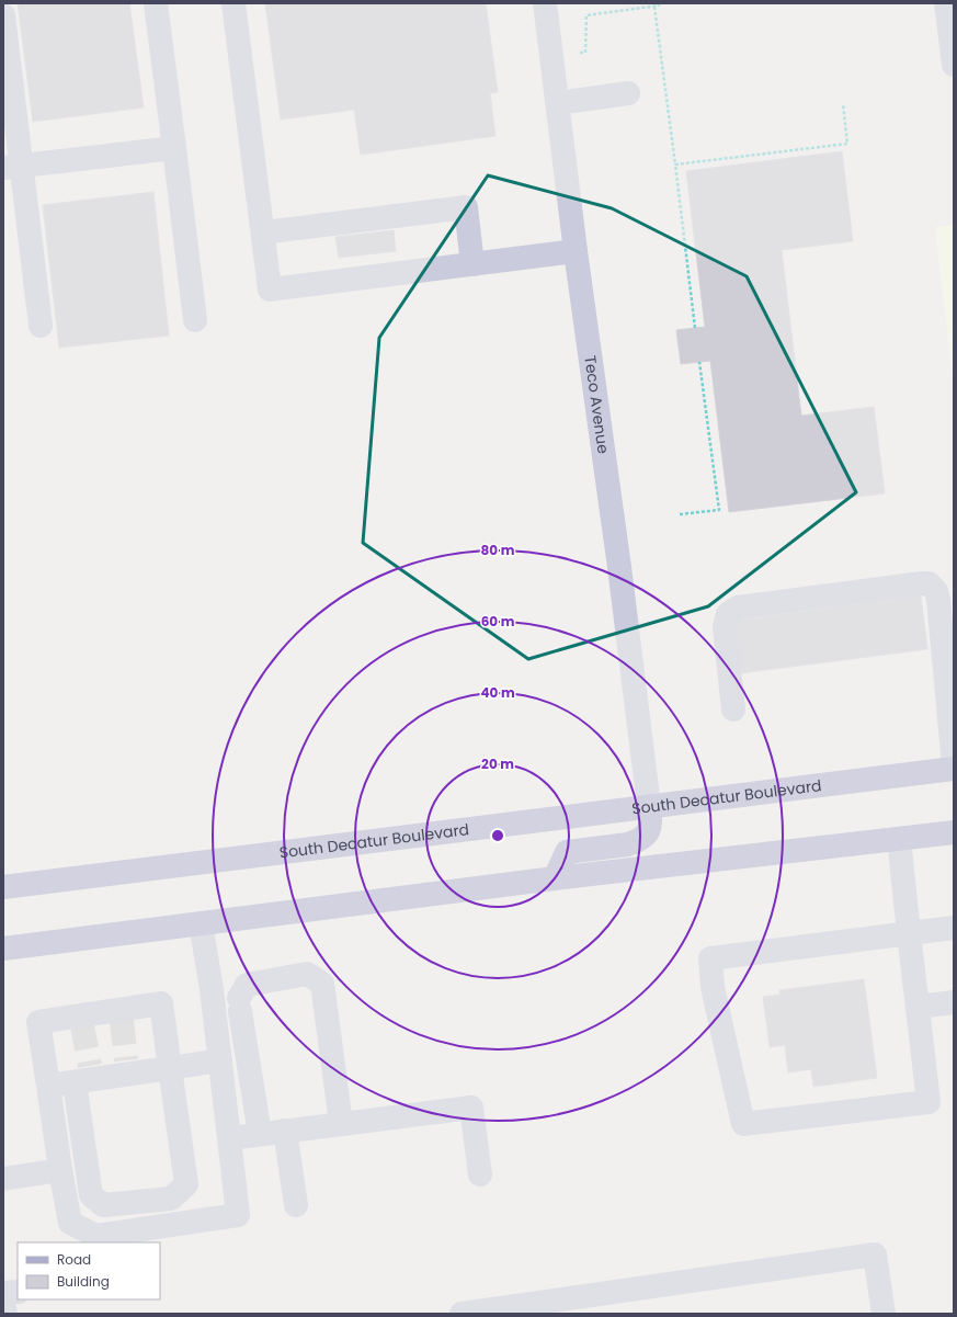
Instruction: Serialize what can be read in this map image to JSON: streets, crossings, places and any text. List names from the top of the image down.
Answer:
{
  "streets": {
    "main road": ["South Decatur Boulevard"],
    "street": ["Teco Avenue"]
  },
  "crossings": [
    ["Teco Avenue", "South Decatur Boulevard"]
  ],
  "legend": ["Road", "Building"],
  "rings": [
    "80 m",
    "60 m",
    "40 m",
    "20 m"
  ]
}
